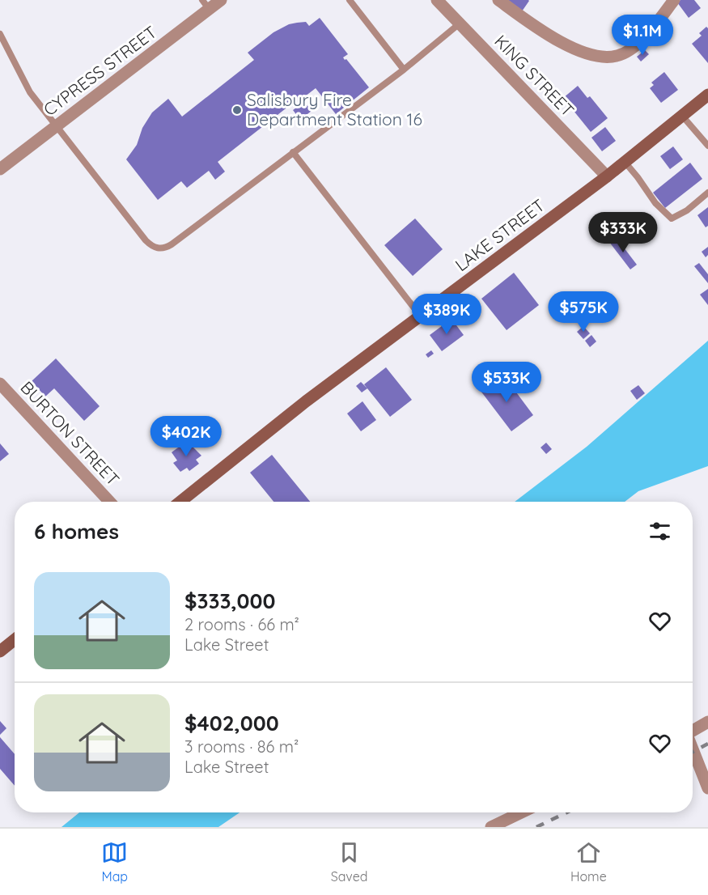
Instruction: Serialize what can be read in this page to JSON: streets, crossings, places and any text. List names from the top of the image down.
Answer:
{
  "streets": {
    "street": [
      "CYPRESS STREET",
      "KING STREET",
      "LAKE STREET",
      "BURTON STREET"
    ]
  },
  "crossings": [
    ["KING STREET", "LAKE STREET"]
  ],
  "places": ["Salisbury Fire Department Station 16"],
  "page": {
    "price": [
      "$1.1M",
      "$333K",
      "$575K",
      "$389K",
      "$533K",
      "$402K"
    ],
    "heading": "6 homes",
    "list": [
      {
        "name": "$333,000",
        "note": "2 rooms · 66 m² · Lake Street"
      },
      {
        "name": "$402,000",
        "note": "3 rooms · 86 m² · Lake Street"
      }
    ],
    "tabs": ["Map", "Saved", "Home"]
  }
}
